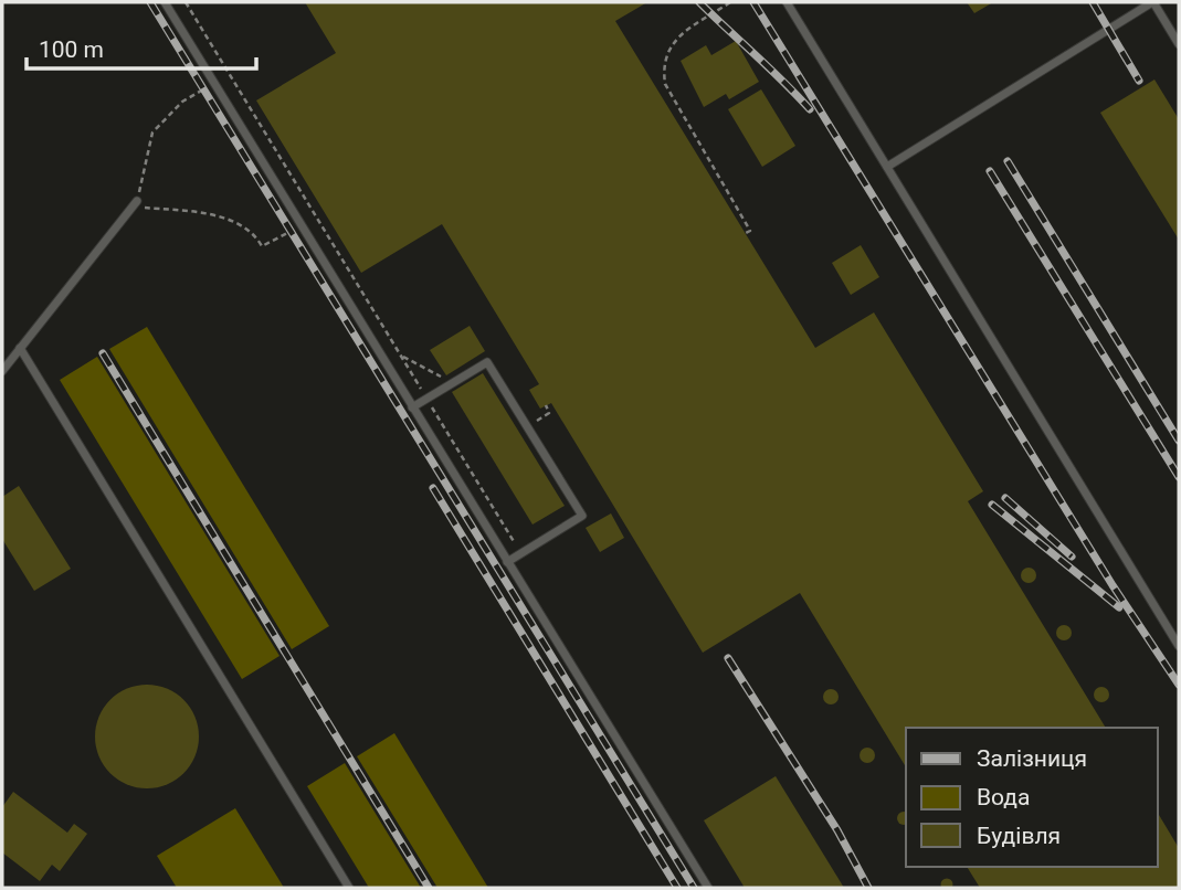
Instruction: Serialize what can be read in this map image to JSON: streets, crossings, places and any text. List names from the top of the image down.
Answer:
{
  "legend": ["Залізниця", "Вода", "Будівля"],
  "scale_bar": "100 m"
}
